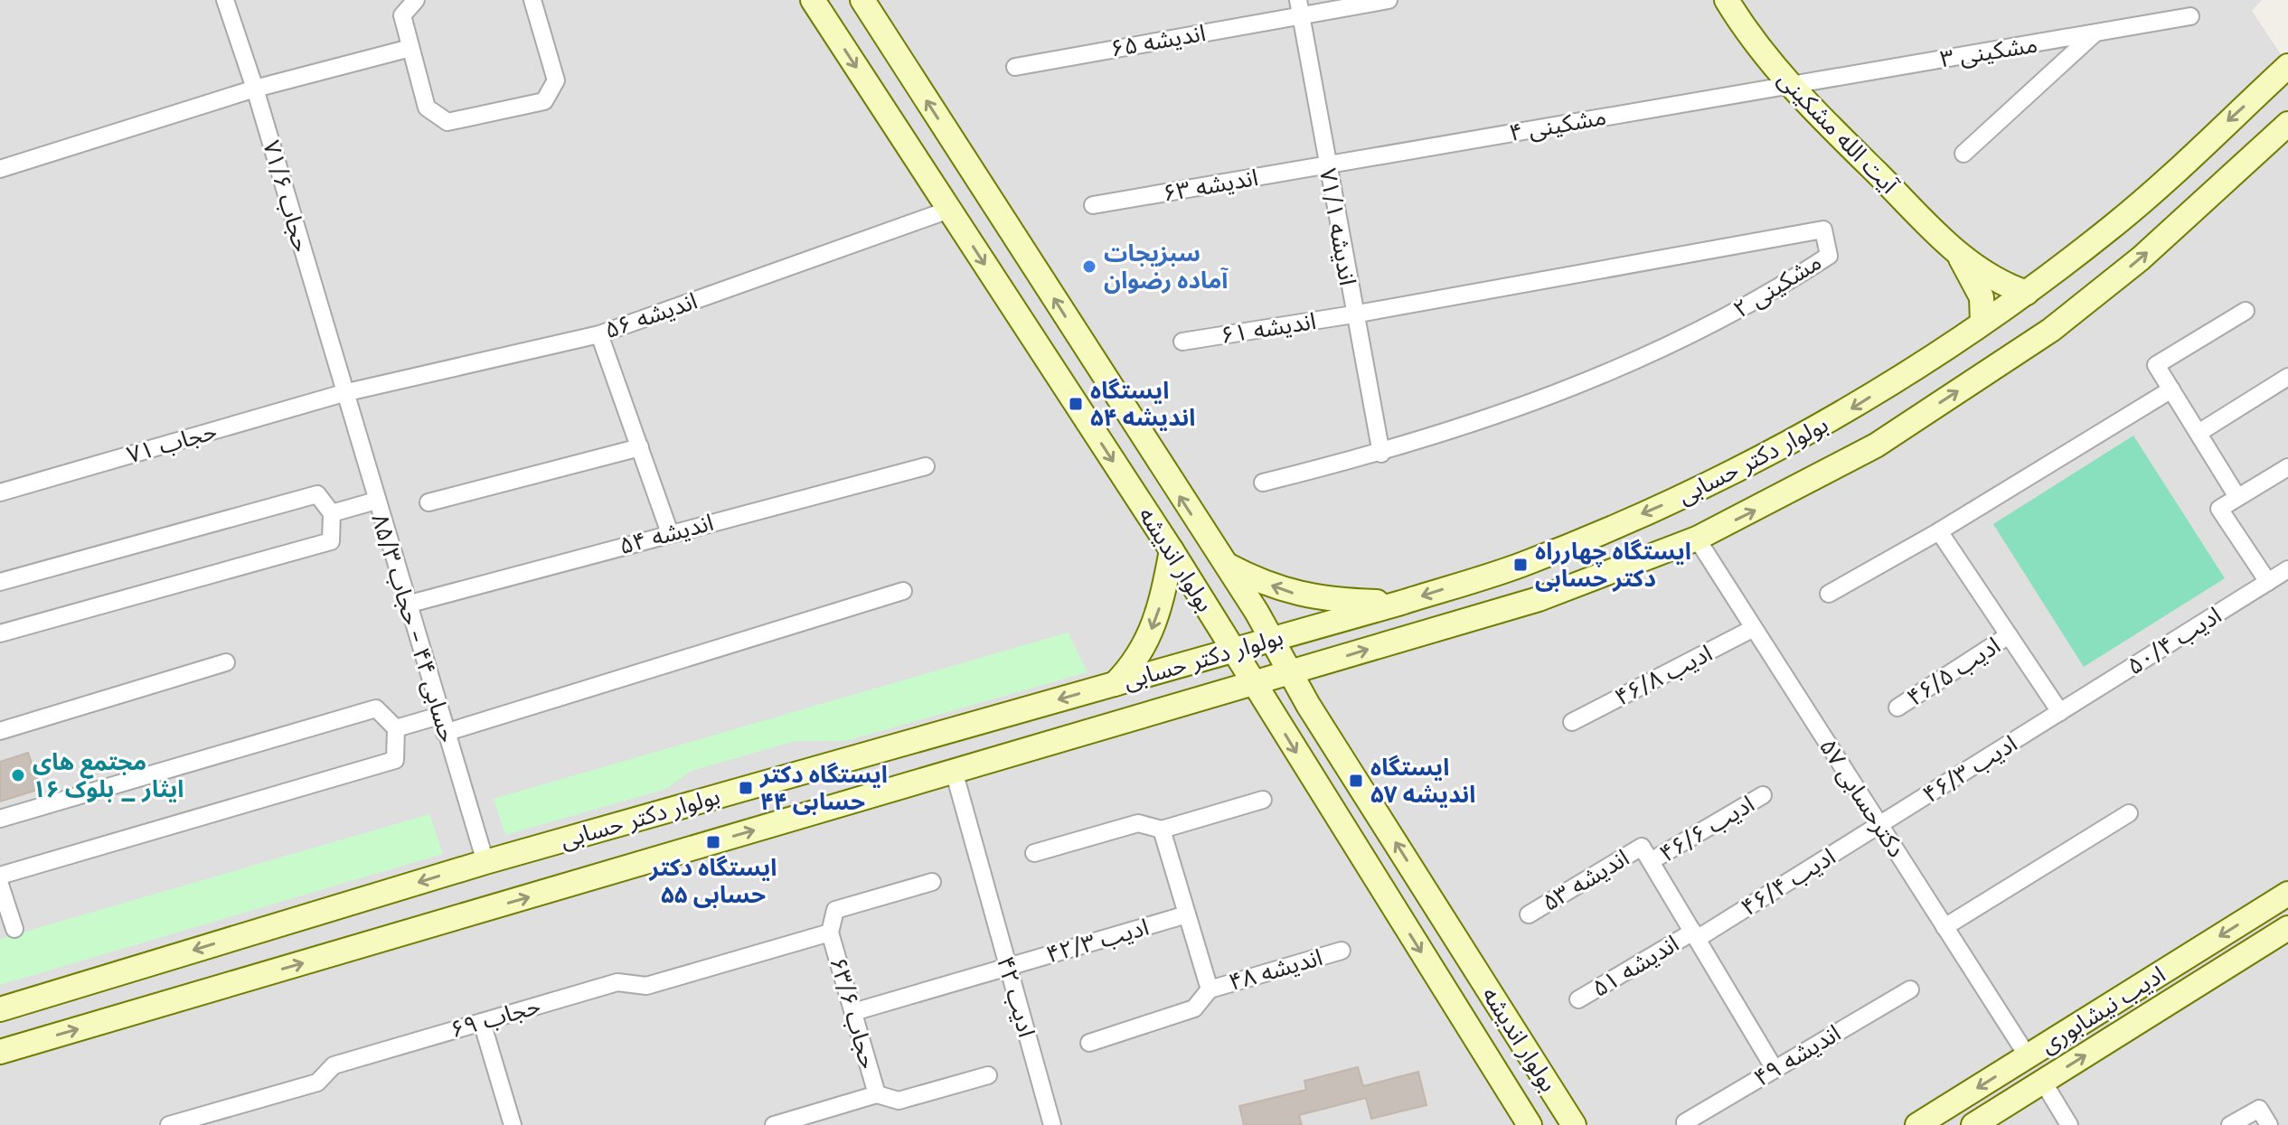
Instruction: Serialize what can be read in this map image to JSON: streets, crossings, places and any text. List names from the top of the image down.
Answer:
{
  "streets": {
    "main road": [
      "آیت الله مشکینی",
      "بولوار دکتر حسابی",
      "بولوار اندیشه",
      "ادیب نیشابوری"
    ],
    "street": [
      "اندیشه ۶۵",
      "مشکینی ۳",
      "مشکینی ۴",
      "اندیشه ۶۳",
      "حجاب ۷۱/۶",
      "اندیشه ۷۱/۱",
      "مشکینی ۲",
      "اندیشه ۵۶",
      "اندیشه ۶۱",
      "حجاب ۷۱",
      "اندیشه ۵۴",
      "حسابی ۴۴ - حجاب ۸۵/۳",
      "ادیب ۵۰/۴",
      "ادیب ۴۶/۵",
      "ادیب ۴۶/۸",
      "ادیب ۴۶/۳",
      "دکترحسابی ۵۷",
      "ادیب ۴۶/۶",
      "اندیشه ۵۳",
      "ادیب ۴۶/۴",
      "ادیب ۴۲/۳",
      "اندیشه ۵۱",
      "اندیشه ۴۸",
      "ادیب ۴۲",
      "حجاب ۶۳/۶",
      "حجاب ۶۹",
      "اندیشه ۴۹"
    ]
  },
  "crossings": [
    ["اندیشه ۶۵", "اندیشه ۷۱/۱"],
    ["مشکینی ۳", "مشکینی ۴"],
    ["مشکینی ۳", "آیت الله مشکینی"],
    ["مشکینی ۴", "آیت الله مشکینی"],
    ["مشکینی ۴", "اندیشه ۶۳"],
    ["مشکینی ۴", "اندیشه ۷۱/۱"],
    ["اندیشه ۶۳", "اندیشه ۷۱/۱"],
    ["حجاب ۷۱/۶", "اندیشه ۵۶"],
    ["حجاب ۷۱/۶", "حجاب ۷۱"],
    ["حجاب ۷۱/۶", "حسابی ۴۴ - حجاب ۸۵/۳"],
    ["اندیشه ۷۱/۱", "مشکینی ۲"],
    ["اندیشه ۷۱/۱", "اندیشه ۶۱"],
    ["مشکینی ۲", "اندیشه ۶۱"],
    ["اندیشه ۵۶", "حجاب ۷۱"],
    ["اندیشه ۵۶", "بولوار اندیشه"],
    ["اندیشه ۵۶", "حسابی ۴۴ - حجاب ۸۵/۳"],
    ["حجاب ۷۱", "حسابی ۴۴ - حجاب ۸۵/۳"],
    ["بولوار دکتر حسابی", "بولوار اندیشه"],
    ["بولوار دکتر حسابی", "حسابی ۴۴ - حجاب ۸۵/۳"],
    ["بولوار دکتر حسابی", "دکترحسابی ۵۷"],
    ["بولوار دکتر حسابی", "ادیب ۴۲"],
    ["اندیشه ۵۴", "حسابی ۴۴ - حجاب ۸۵/۳"],
    ["ادیب ۵۰/۴", "ادیب ۴۶/۳"],
    ["ادیب ۴۶/۸", "دکترحسابی ۵۷"],
    ["ادیب ۴۶/۳", "دکترحسابی ۵۷"],
    ["ادیب ۴۶/۳", "ادیب ۴۶/۴"],
    ["دکترحسابی ۵۷", "ادیب ۴۶/۴"],
    ["دکترحسابی ۵۷", "ادیب نیشابوری"],
    ["ادیب ۴۶/۶", "اندیشه ۵۳"],
    ["ادیب ۴۶/۴", "اندیشه ۵۱"],
    ["ادیب ۴۲/۳", "ادیب ۴۲"],
    ["ادیب ۴۲/۳", "حجاب ۶۳/۶"],
    ["حجاب ۶۳/۶", "حجاب ۶۹"]
  ],
  "places": {
    "other": ["سبزیجات آماده رضوان", "مجتمع های ایثار _ بلوک ۱۶"],
    "transit": [
      "ایستگاه اندیشه ۵۴",
      "ایستگاه چهارراه دکتر حسابی",
      "ایستگاه اندیشه ۵۷",
      "ایستگاه دکتر حسابی ۴۴",
      "ایستگاه دکتر حسابی ۵۵"
    ]
  }
}
